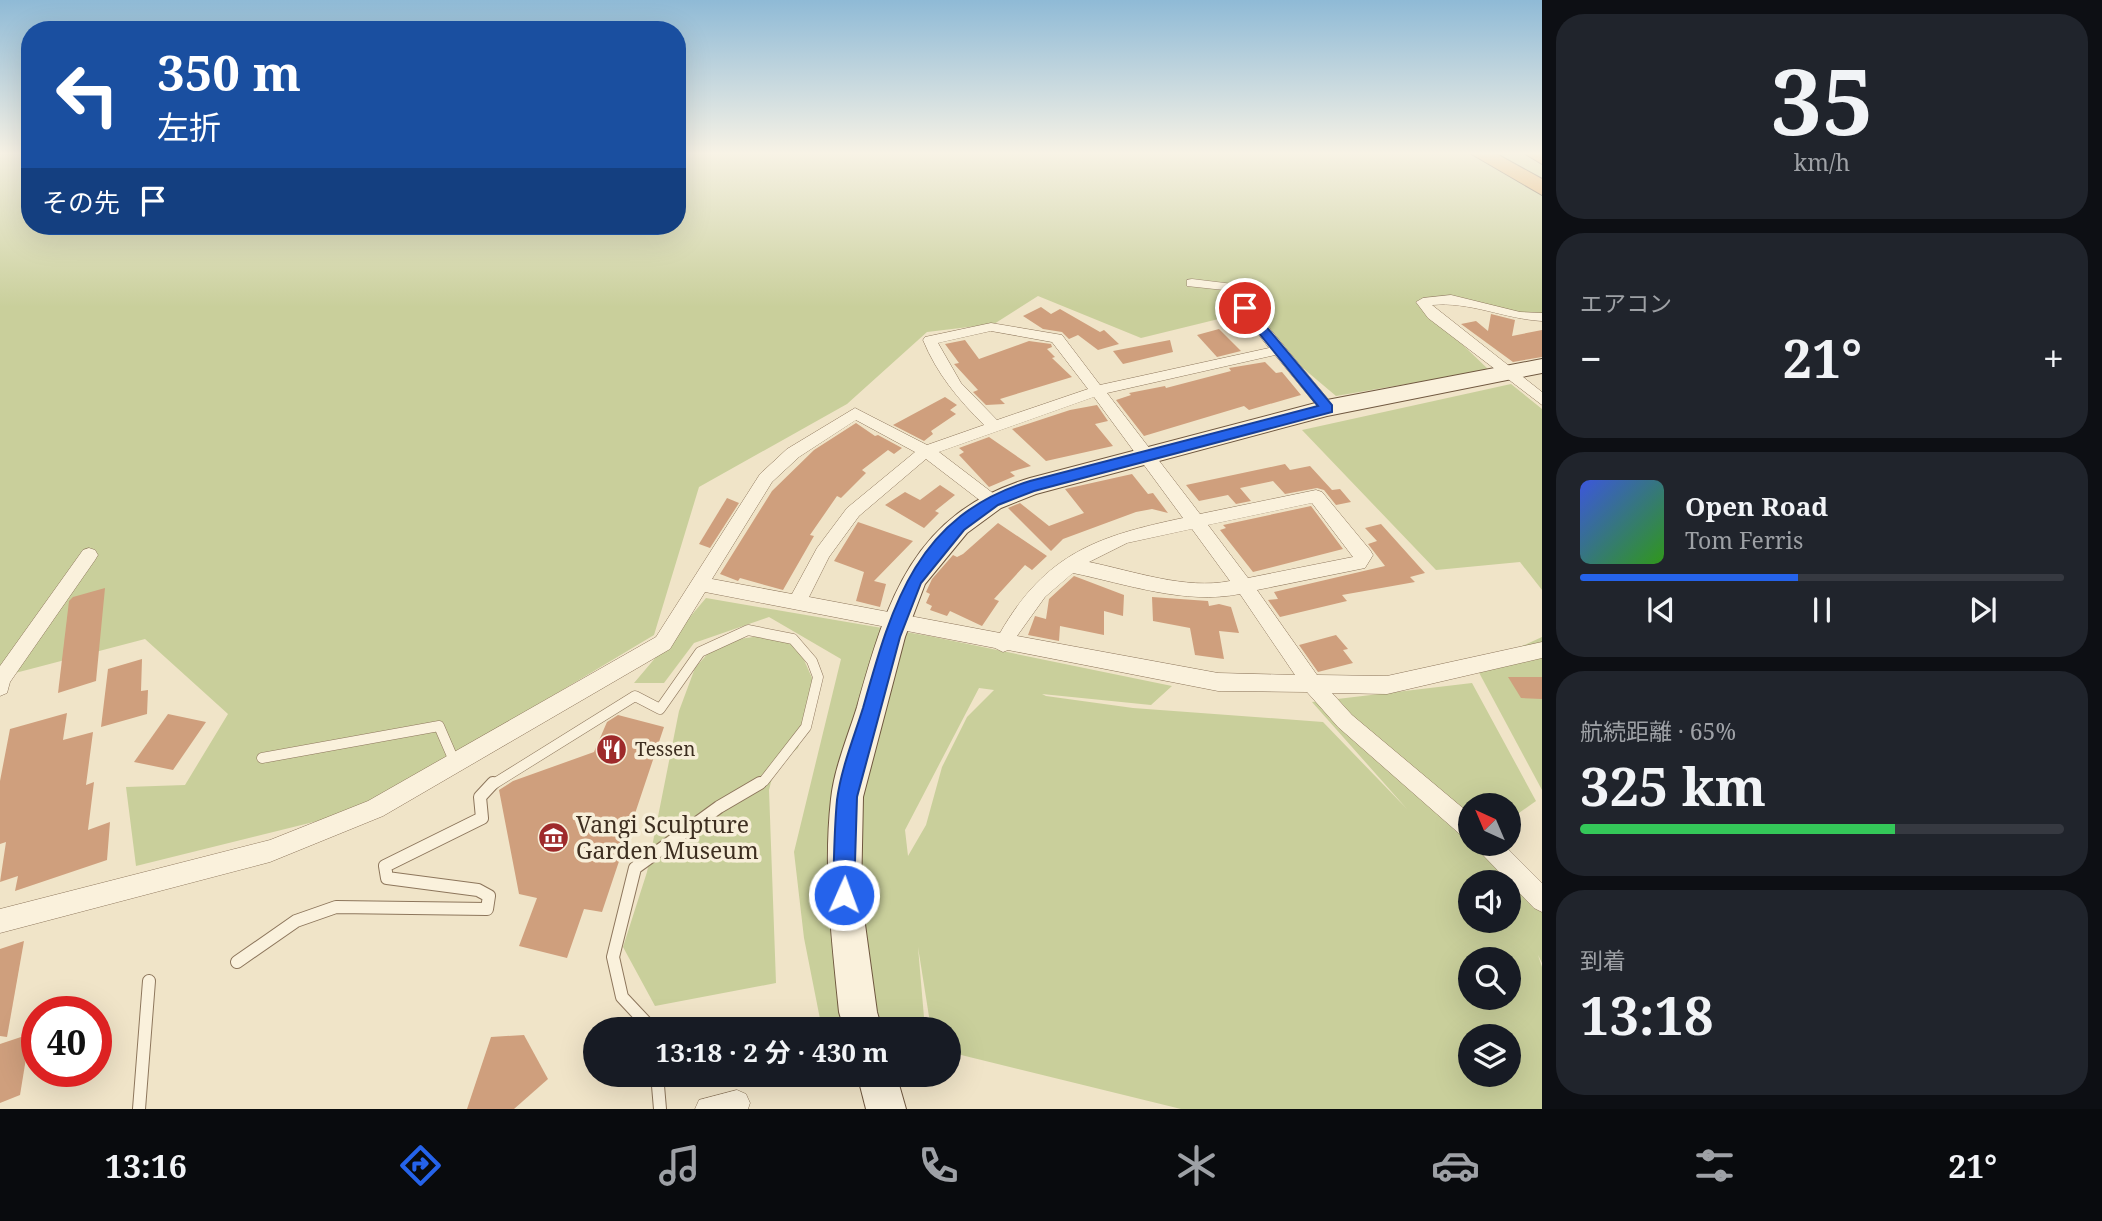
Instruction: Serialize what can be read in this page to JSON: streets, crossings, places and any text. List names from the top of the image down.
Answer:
{
  "places": {
    "restaurant": ["Tessen"],
    "museum": ["Vangi Sculpture Garden Museum"]
  },
  "north": "top left",
  "page": {
    "tile": [
      ["35", "km/h"],
      "エアコン",
      ["航続距離 · 65%", "325 km"],
      ["到着", "13:18"]
    ],
    "turn": ["350 m", "左折"],
    "then": "その先",
    "heat": ["−", "21°", "+"],
    "song": ["Open Road", "Tom Ferris"],
    "limit": "40",
    "trip": "13:18 · 2 分 · 430 m",
    "tabs": ["13:16", "21°"]
  }
}
